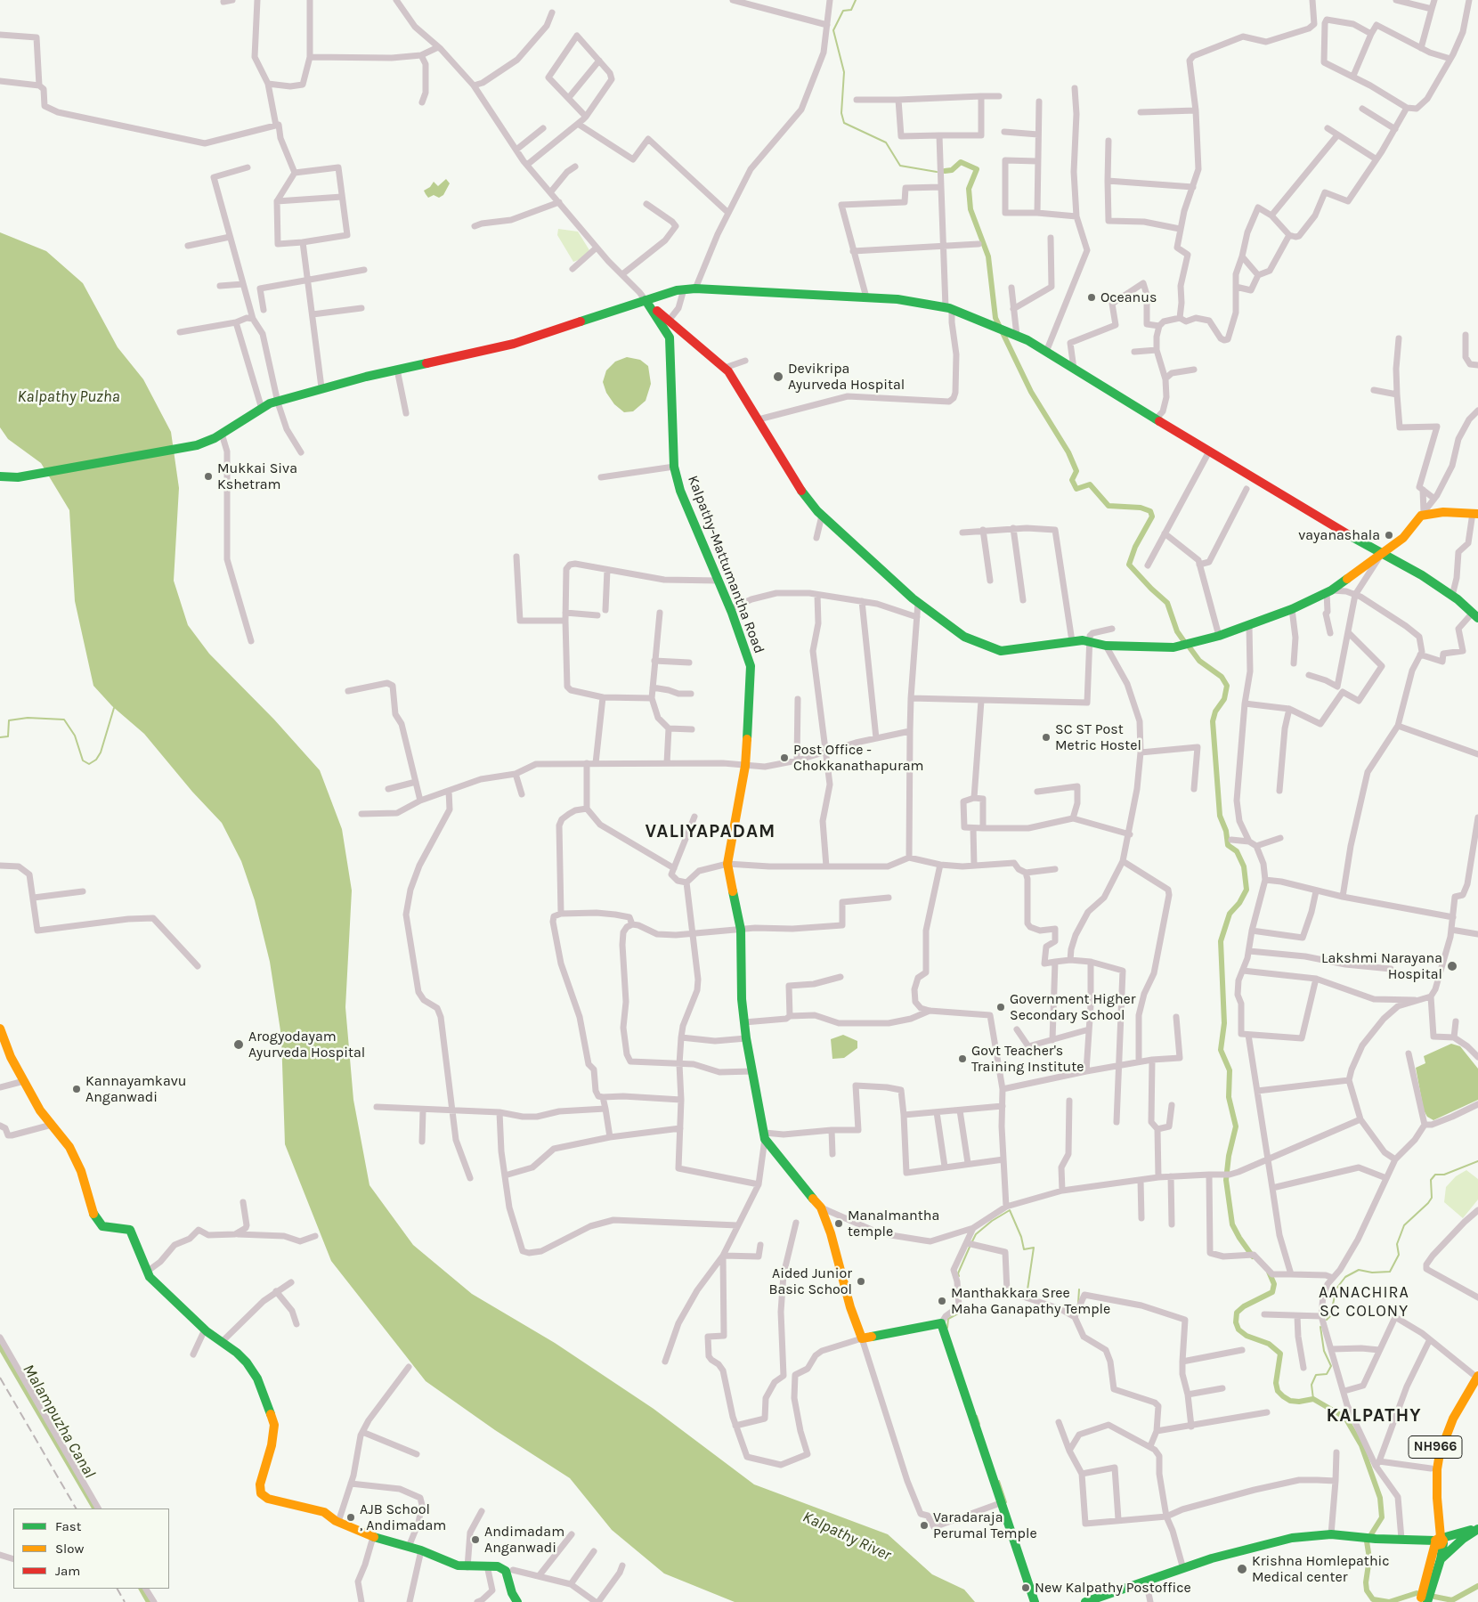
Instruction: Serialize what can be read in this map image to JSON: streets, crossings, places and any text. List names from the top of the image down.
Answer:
{
  "streets": {
    "main road": ["Kalpathy-Mattumantha Road", "NH966"]
  },
  "districts": ["VALIYAPADAM", "AANACHIRA SC COLONY", "KALPATHY"],
  "water": ["Kalpathy Puzha", "Malampuzha Canal", "Kalpathy River"],
  "places": [
    "Oceanus",
    "Devikripa Ayurveda Hospital",
    "Mukkai Siva Kshetram",
    "vayanashala",
    "SC ST Post Metric Hostel",
    "Post Office - Chokkanathapuram",
    "Lakshmi Narayana Hospital",
    "Government Higher Secondary School",
    "Arogyodayam Ayurveda Hospital",
    "Govt Teacher's Training Institute",
    "Kannayamkavu Anganwadi",
    "Manalmantha temple",
    "Aided Junior Basic School",
    "Manthakkara Sree Maha Ganapathy Temple",
    "AJB School , Andimadam",
    "Varadaraja Perumal Temple",
    "Andimadam Anganwadi",
    "Krishna Homlepathic Medical center",
    "New Kalpathy Postoffice"
  ],
  "legend": ["Fast", "Slow", "Jam"]
}
